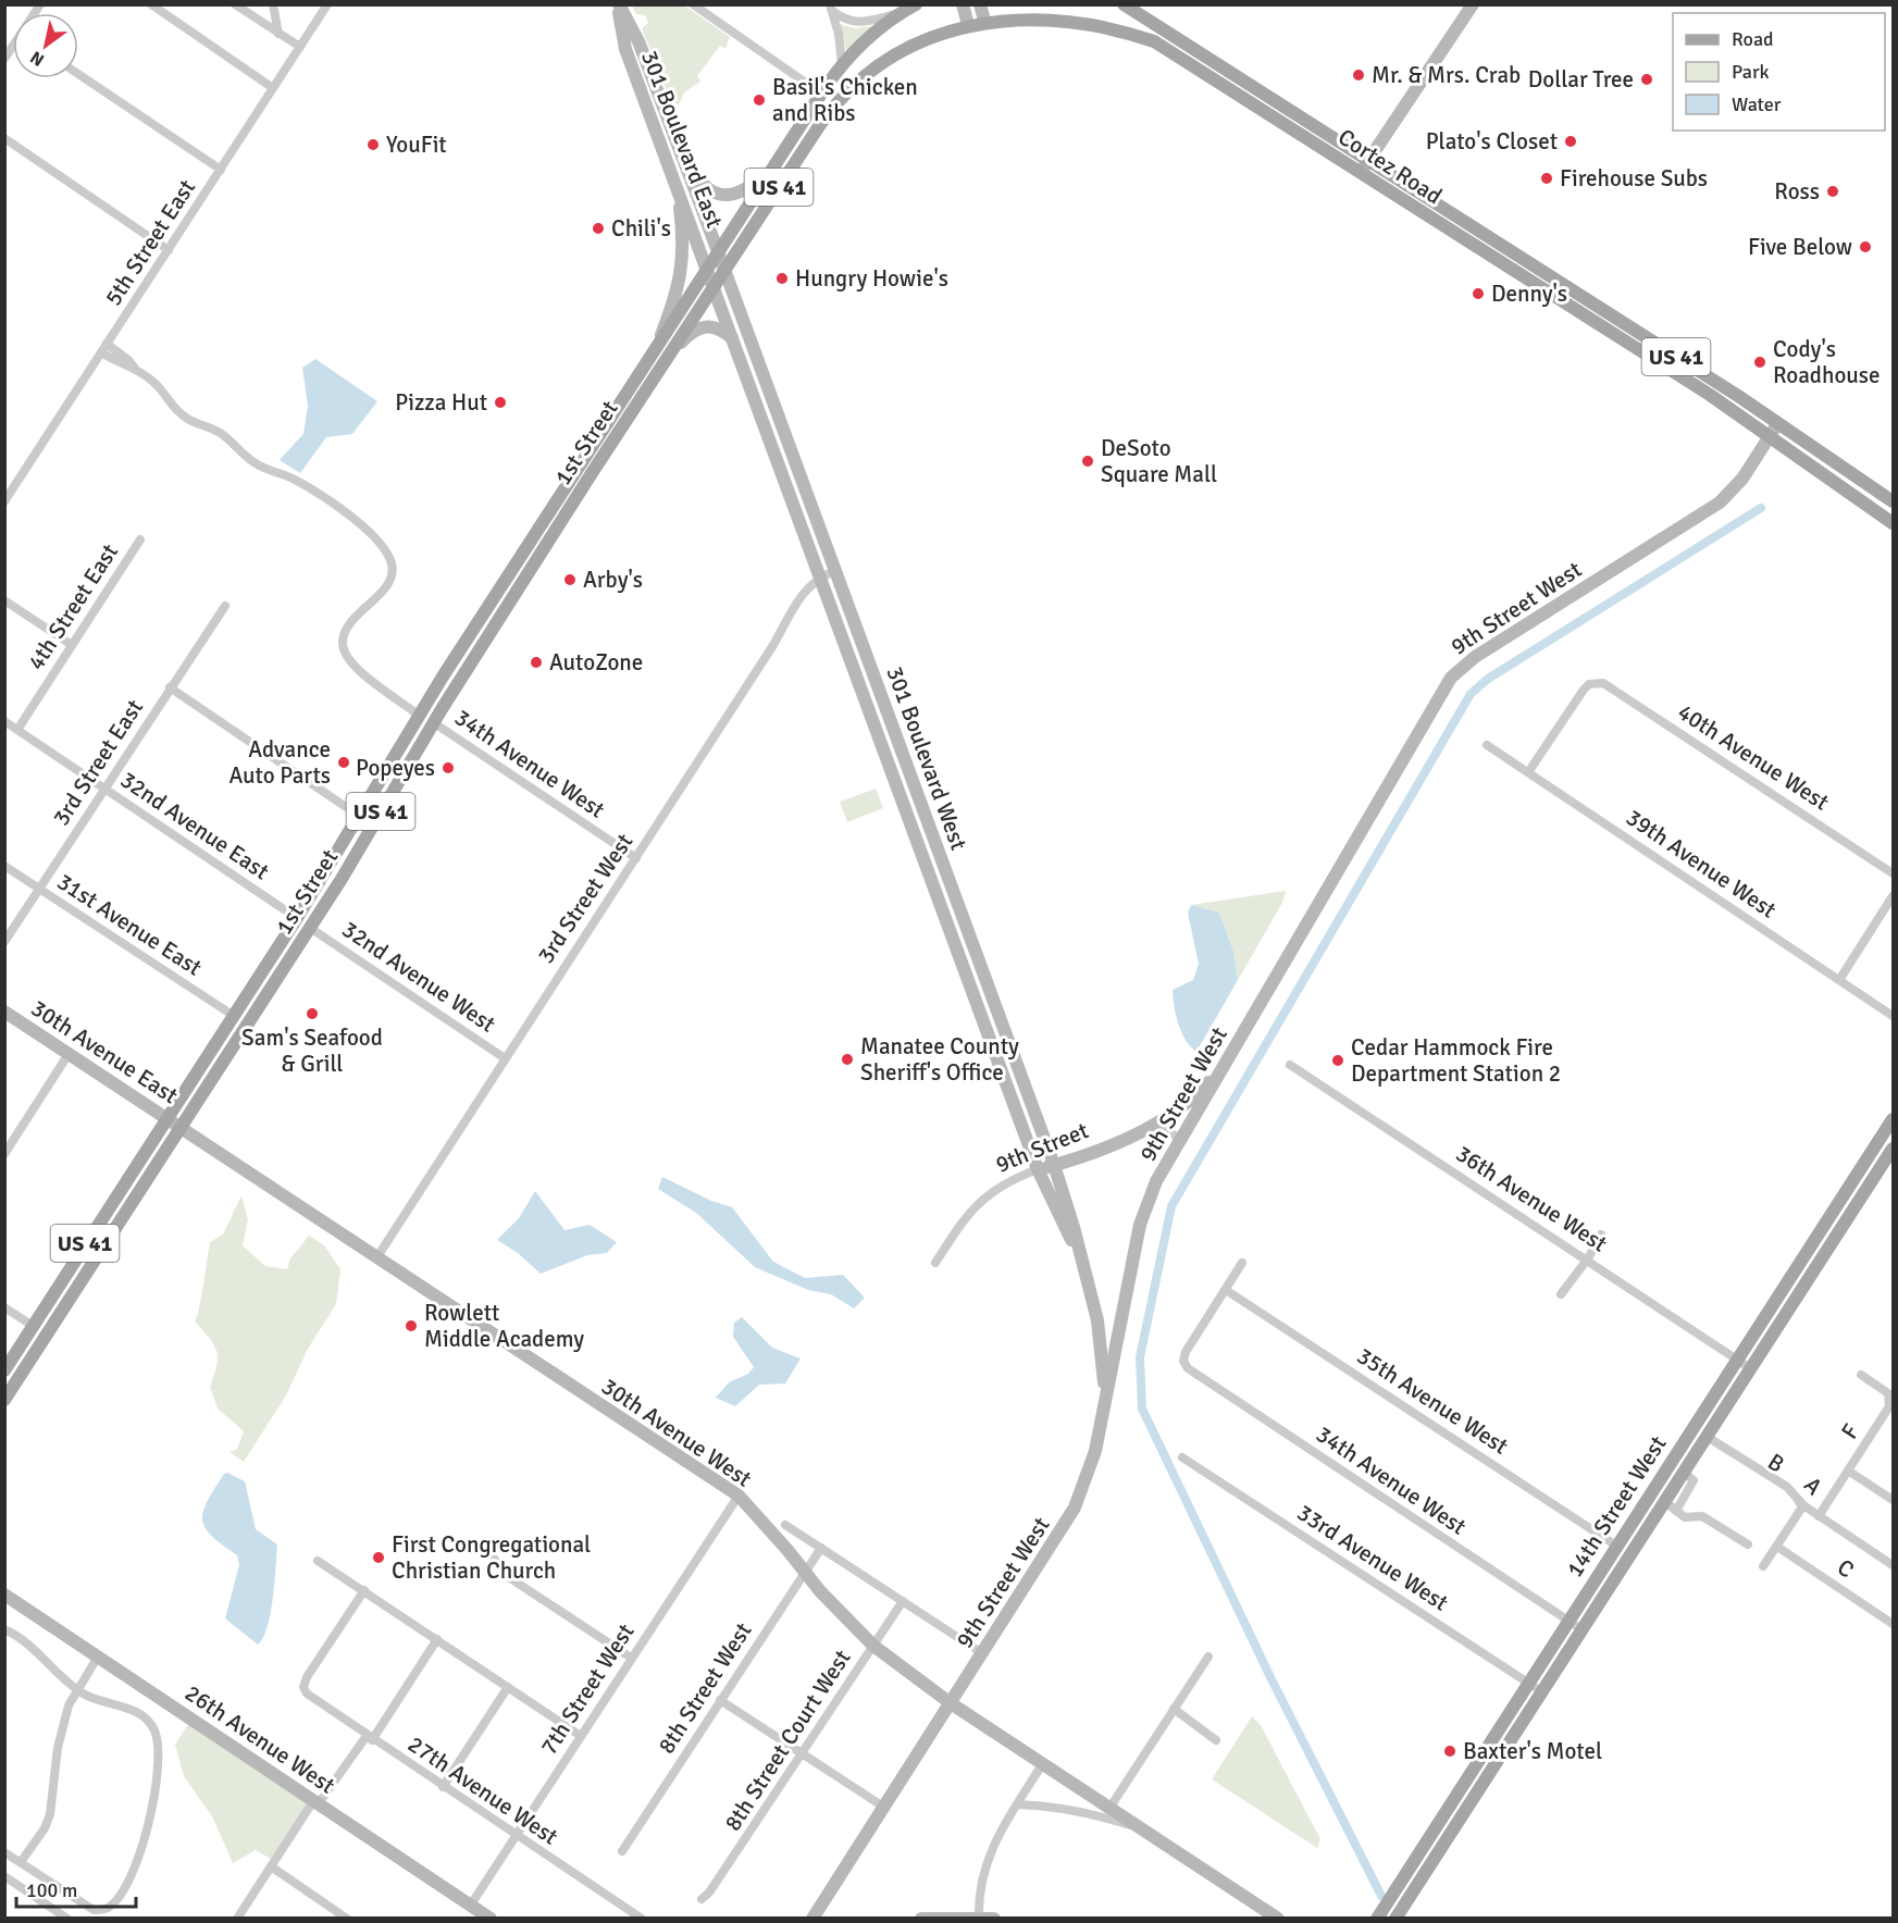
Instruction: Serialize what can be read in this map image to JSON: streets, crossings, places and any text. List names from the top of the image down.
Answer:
{
  "streets": {
    "main road": [
      "301 Boulevard East",
      "Cortez Road",
      "US 41",
      "1st Street",
      "9th Street West",
      "301 Boulevard West",
      "30th Avenue East",
      "9th Street",
      "30th Avenue West",
      "14th Street West",
      "26th Avenue West"
    ],
    "street": [
      "5th Street East",
      "4th Street East",
      "40th Avenue West",
      "3rd Street East",
      "34th Avenue West",
      "32nd Avenue East",
      "39th Avenue West",
      "3rd Street West",
      "31st Avenue East",
      "32nd Avenue West",
      "36th Avenue West",
      "35th Avenue West",
      "F",
      "A",
      "33rd Avenue West",
      "C",
      "8th Street West",
      "7th Street West",
      "8th Street Court West",
      "27th Avenue West"
    ]
  },
  "crossings": [
    ["301 Boulevard East", "Cortez Road"],
    ["301 Boulevard East", "US 41"],
    ["301 Boulevard East", "1st Street"],
    ["301 Boulevard East", "301 Boulevard West"],
    ["Cortez Road", "1st Street"],
    ["Cortez Road", "9th Street West"],
    ["Cortez Road", "301 Boulevard West"],
    ["US 41", "1st Street"],
    ["1st Street", "301 Boulevard West"],
    ["1st Street", "34th Avenue West"],
    ["1st Street", "32nd Avenue East"],
    ["1st Street", "31st Avenue East"],
    ["1st Street", "32nd Avenue West"],
    ["1st Street", "30th Avenue East"],
    ["1st Street", "30th Avenue West"],
    ["4th Street East", "32nd Avenue East"],
    ["9th Street West", "301 Boulevard West"],
    ["9th Street West", "9th Street"],
    ["9th Street West", "30th Avenue West"],
    ["40th Avenue West", "39th Avenue West"],
    ["301 Boulevard West", "3rd Street West"],
    ["301 Boulevard West", "9th Street"],
    ["3rd Street East", "32nd Avenue East"],
    ["3rd Street East", "31st Avenue East"],
    ["34th Avenue West", "3rd Street West"],
    ["34th Avenue West", "35th Avenue West"],
    ["34th Avenue West", "14th Street West"],
    ["3rd Street West", "32nd Avenue West"],
    ["3rd Street West", "30th Avenue West"],
    ["30th Avenue East", "30th Avenue West"],
    ["36th Avenue West", "14th Street West"],
    ["35th Avenue West", "14th Street West"],
    ["F", "A"],
    ["30th Avenue West", "8th Street West"],
    ["30th Avenue West", "7th Street West"],
    ["30th Avenue West", "8th Street Court West"],
    ["A", "14th Street West"],
    ["14th Street West", "33rd Avenue West"],
    ["7th Street West", "26th Avenue West"],
    ["7th Street West", "27th Avenue West"]
  ],
  "places": [
    "Mr. & Mrs. Crab",
    "Dollar Tree",
    "Basil's Chicken and Ribs",
    "Plato's Closet",
    "YouFit",
    "Firehouse Subs",
    "Ross",
    "Chili's",
    "Five Below",
    "Hungry Howie's",
    "Denny's",
    "Cody's Roadhouse",
    "Pizza Hut",
    "DeSoto Square Mall",
    "Arby's",
    "AutoZone",
    "Advance Auto Parts",
    "Popeyes",
    "Sam's Seafood & Grill",
    "Manatee County Sheriff's Office",
    "Cedar Hammock Fire Department Station 2",
    "Rowlett Middle Academy",
    "First Congregational Christian Church",
    "Baxter's Motel"
  ],
  "legend": ["Road", "Park", "Water"],
  "scale_bar": "100 m",
  "north": "bottom left"
}
